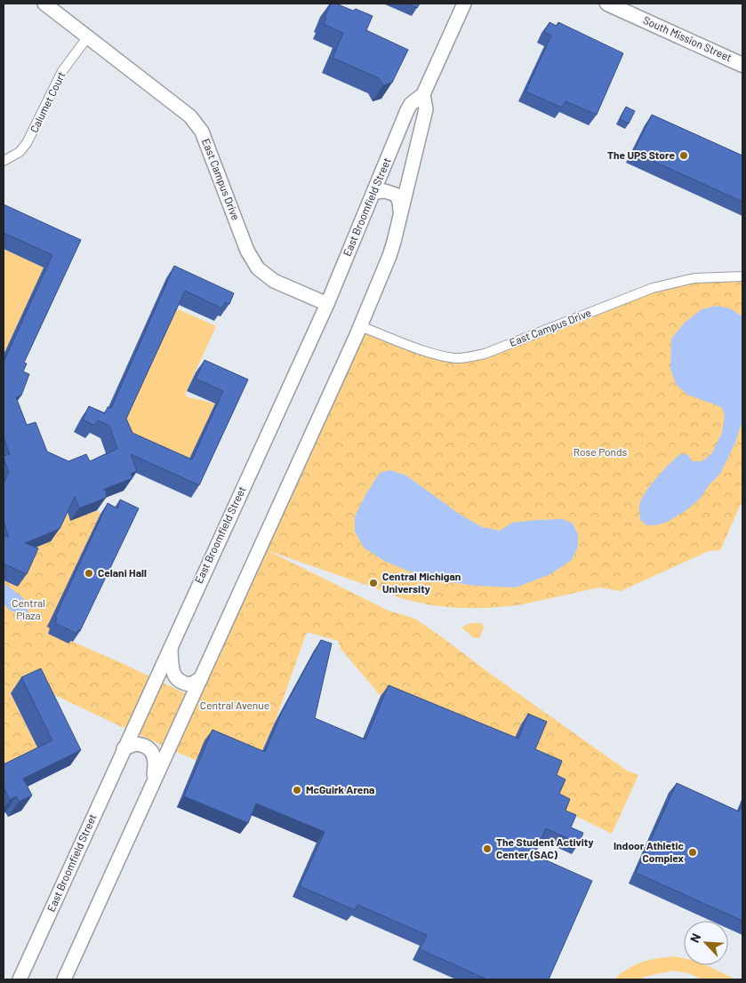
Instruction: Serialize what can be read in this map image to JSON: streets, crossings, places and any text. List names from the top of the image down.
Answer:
{
  "streets": {
    "main road": ["South Mission Street", "East Campus Drive", "East Broomfield Street"],
    "street": ["Calumet Court"]
  },
  "crossings": [
    ["Calumet Court", "East Campus Drive"],
    ["East Campus Drive", "East Broomfield Street"]
  ],
  "parks": ["Rose Ponds", "Central Plaza", "Central Avenue"],
  "places": [
    "The UPS Store",
    "Celani Hall",
    "Central Michigan University",
    "McGuirk Arena",
    "The Student Activity Center (SAC)",
    "Indoor Athletic Complex"
  ],
  "north": "top left"
}
